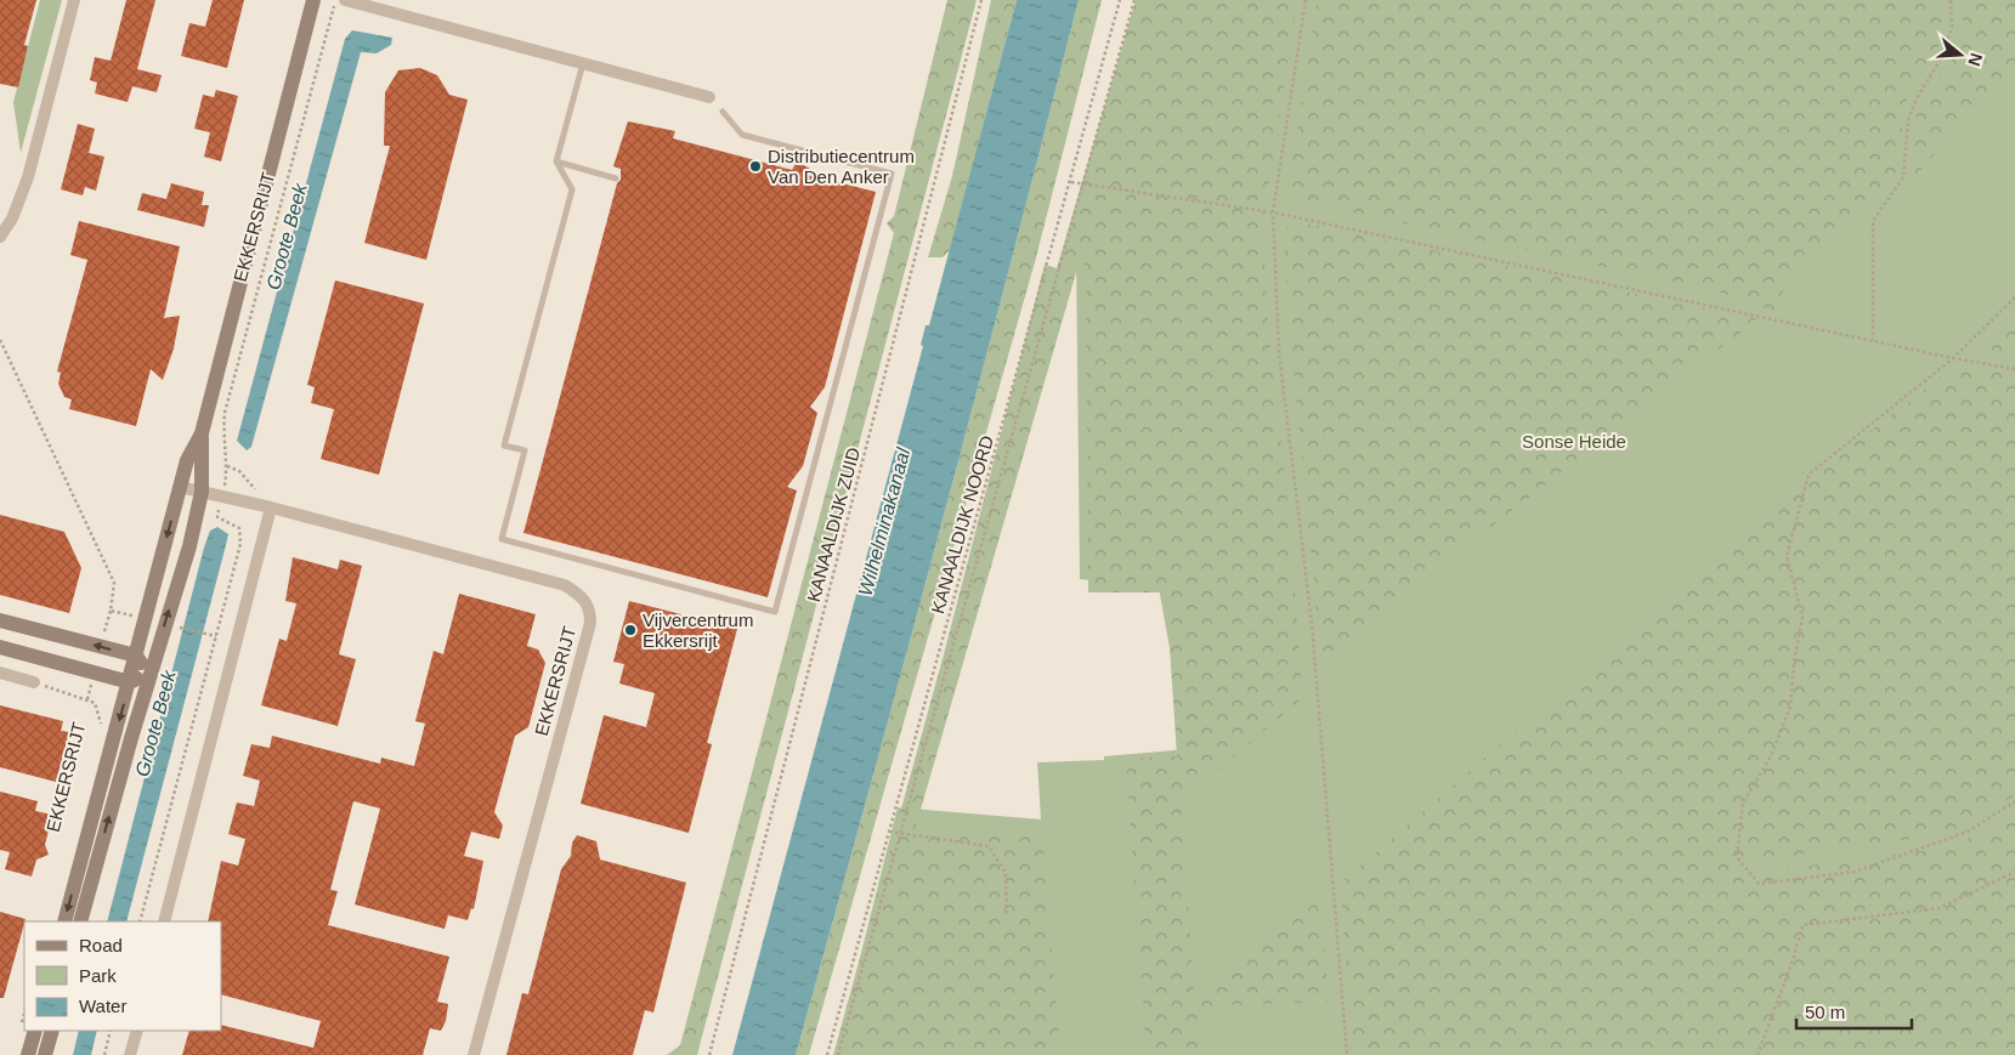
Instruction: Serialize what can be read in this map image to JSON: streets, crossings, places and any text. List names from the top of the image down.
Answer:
{
  "streets": {
    "main road": ["EKKERSRIJT"],
    "path": ["KANAALDIJK ZUID", "KANAALDIJK NOORD"]
  },
  "water": ["Groote Beek", "Wilhelminakanaal"],
  "parks": ["Sonse Heide"],
  "places": ["Distributiecentrum Van Den Anker", "Vijvercentrum Ekkersrijt"],
  "legend": ["Road", "Park", "Water"],
  "scale_bar": "50 m",
  "north": "right"
}
